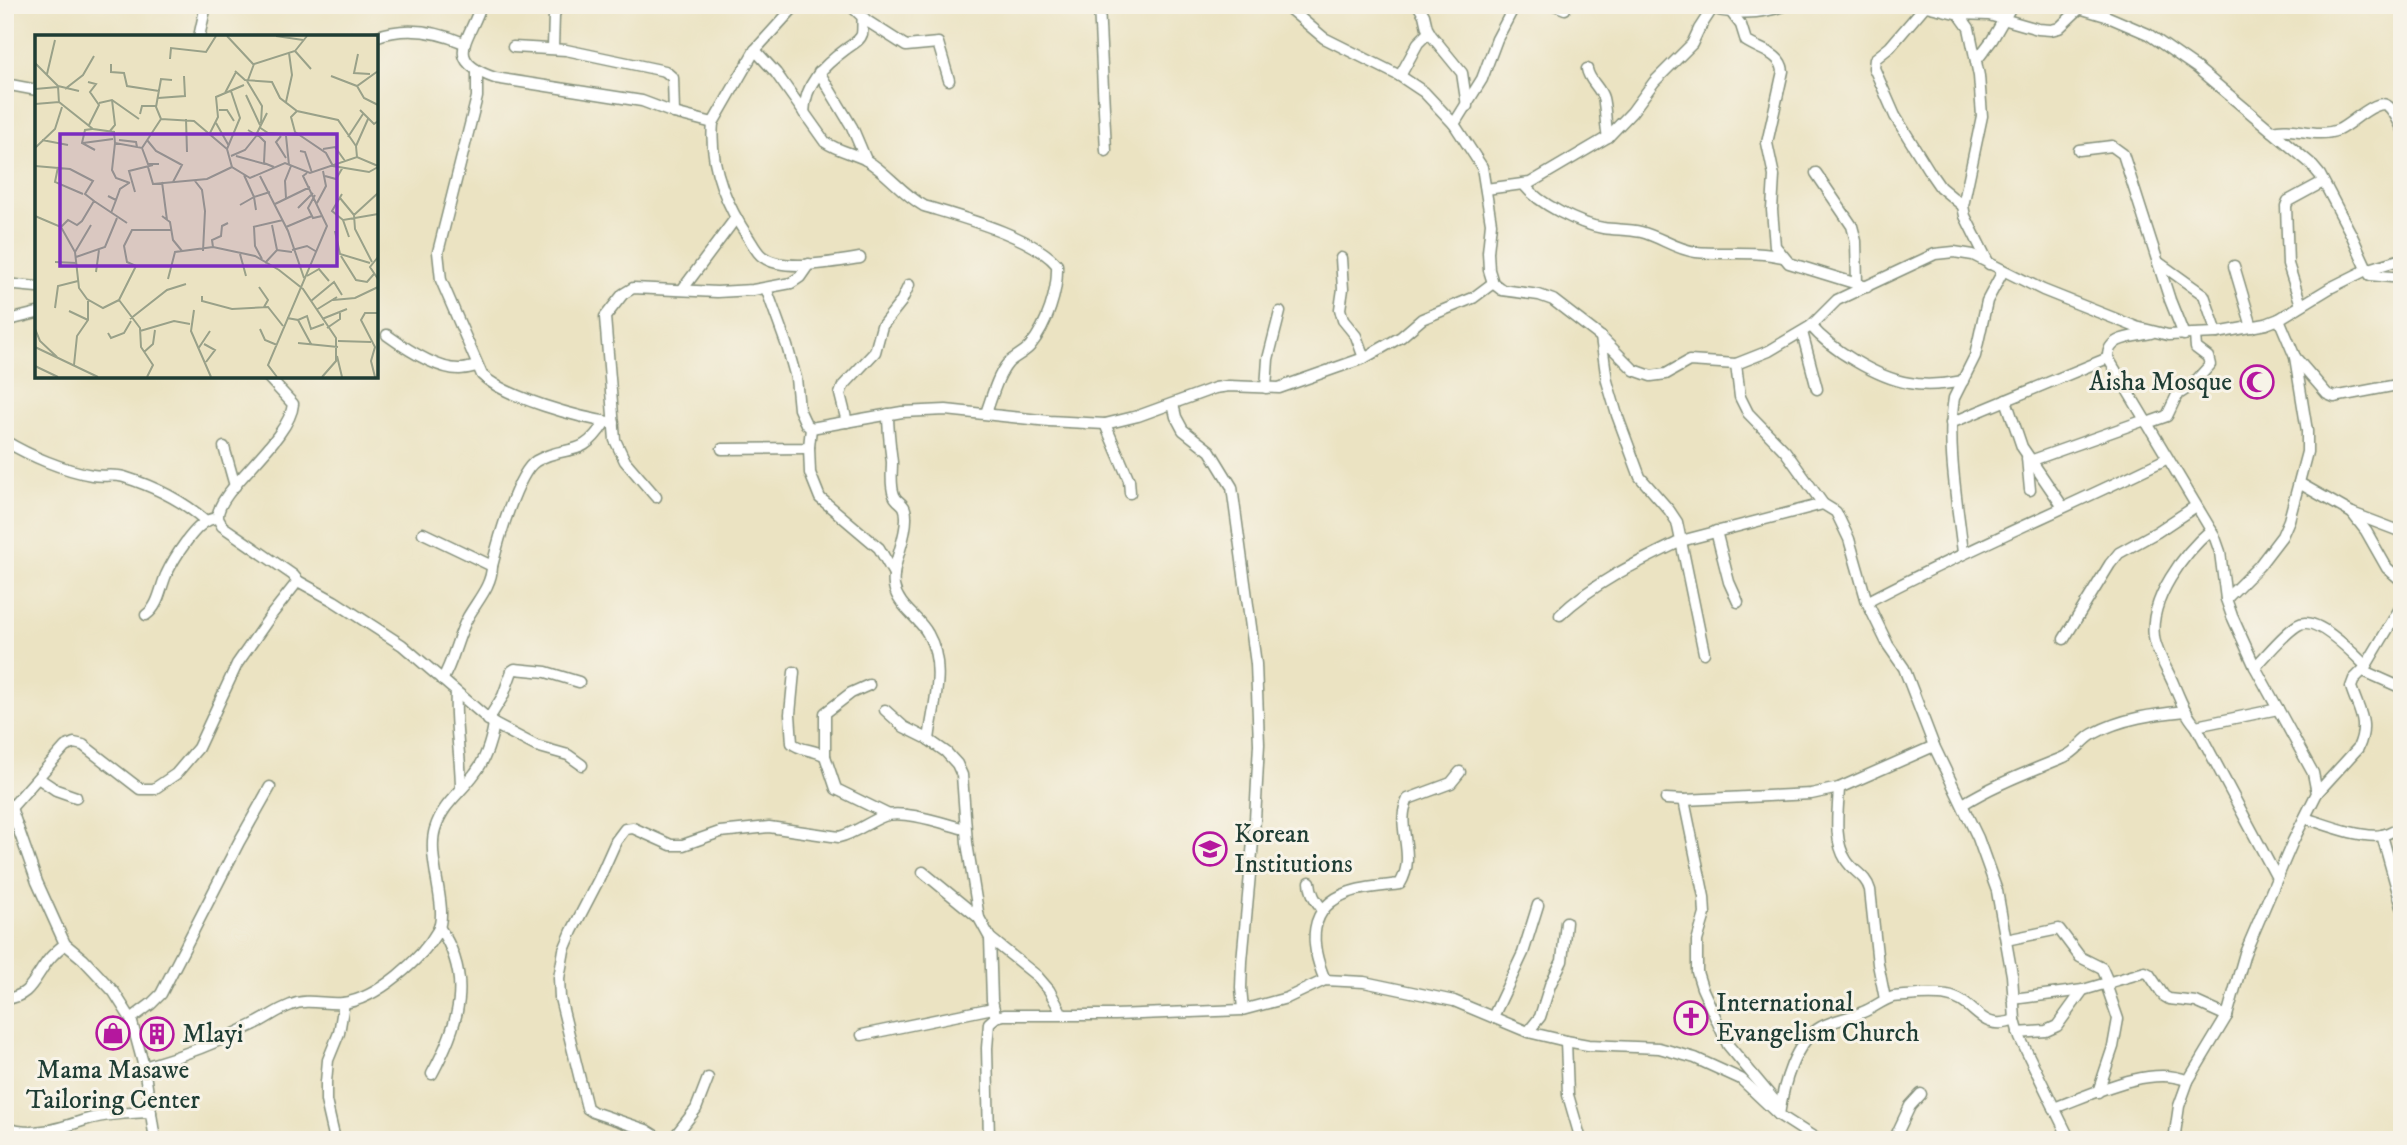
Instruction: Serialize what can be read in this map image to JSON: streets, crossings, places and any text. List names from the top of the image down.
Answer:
{
  "places": {
    "mosque": ["Aisha Mosque"],
    "school or university": ["Korean Institutions"],
    "church": ["International Evangelism Church"],
    "shop": ["Mama Masawe Tailoring Center"],
    "building": ["Mlayi"]
  }
}
